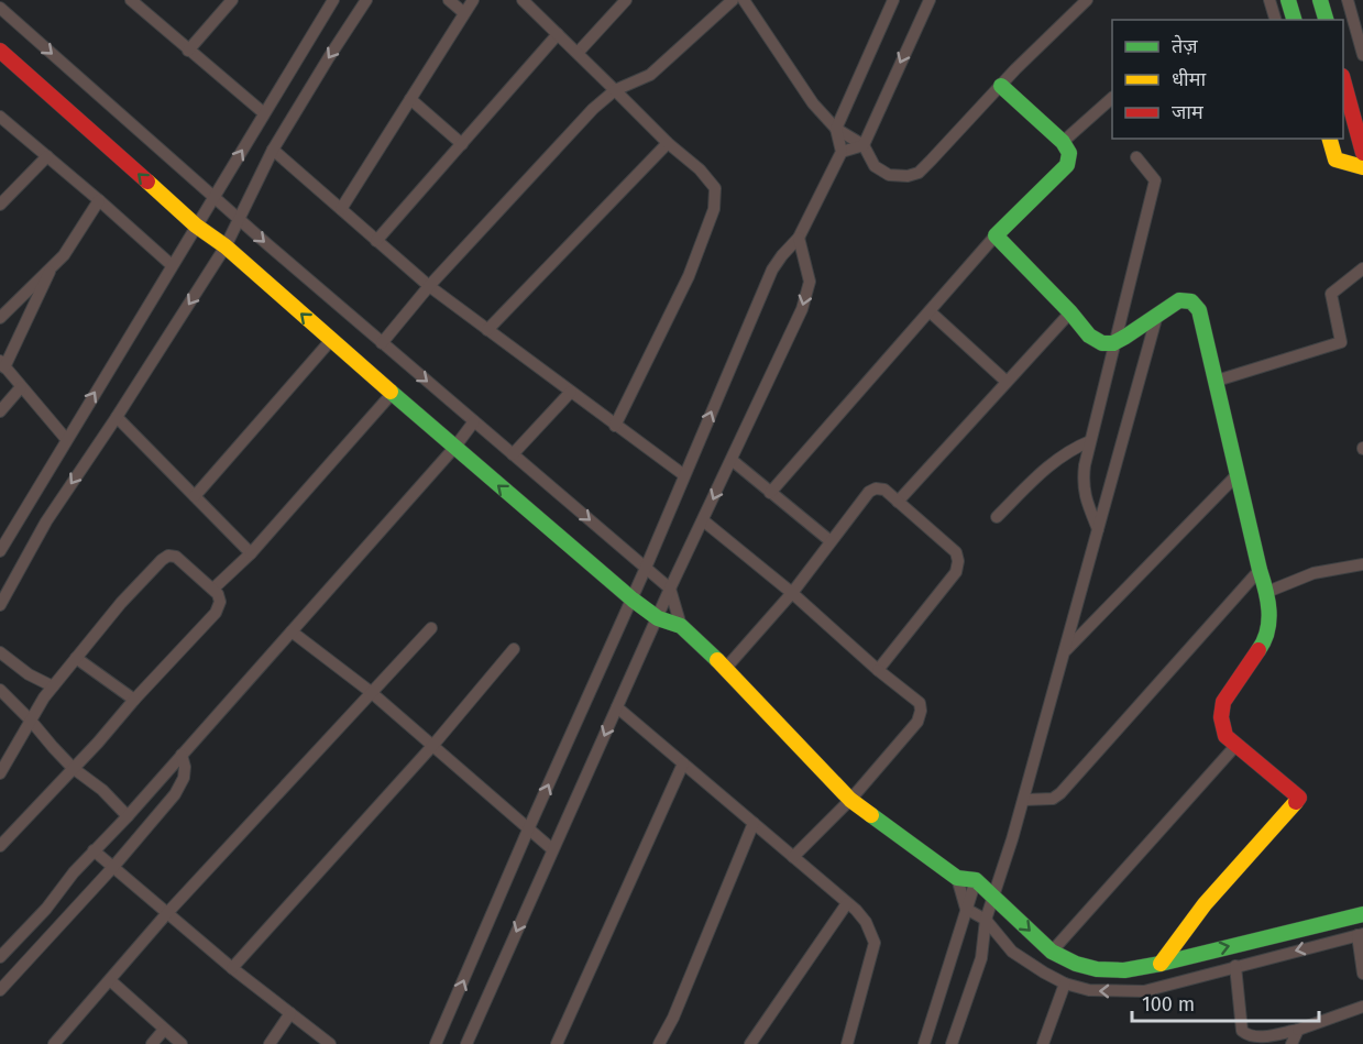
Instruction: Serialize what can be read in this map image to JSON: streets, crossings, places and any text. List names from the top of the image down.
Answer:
{
  "legend": ["तेज़", "धीमा", "जाम"],
  "scale_bar": "100 m"
}
